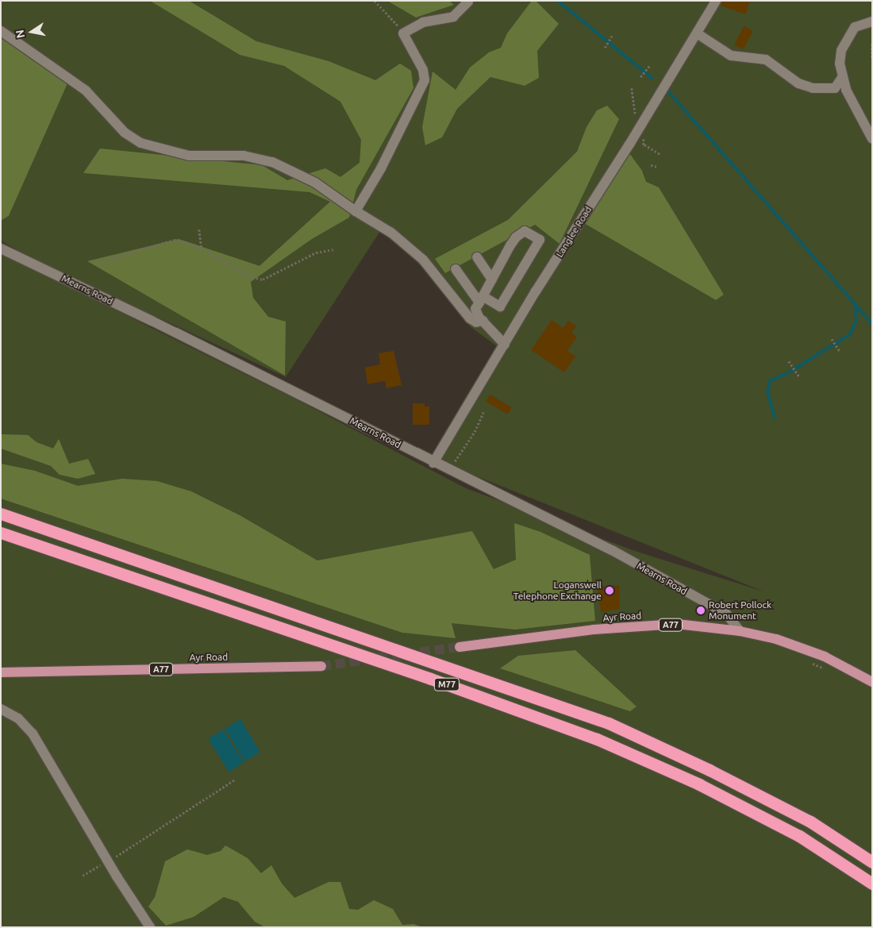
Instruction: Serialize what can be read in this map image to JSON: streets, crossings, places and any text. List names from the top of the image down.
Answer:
{
  "streets": {
    "highway": ["M77"],
    "main road": ["Ayr Road", "A77"],
    "street": ["Langlee Road", "Mearns Road"]
  },
  "crossings": [
    ["Langlee Road", "Mearns Road"],
    ["Mearns Road", "Ayr Road"]
  ],
  "places": ["Loganswell Telephone Exchange", "Robert Pollock Monument"],
  "north": "left"
}
